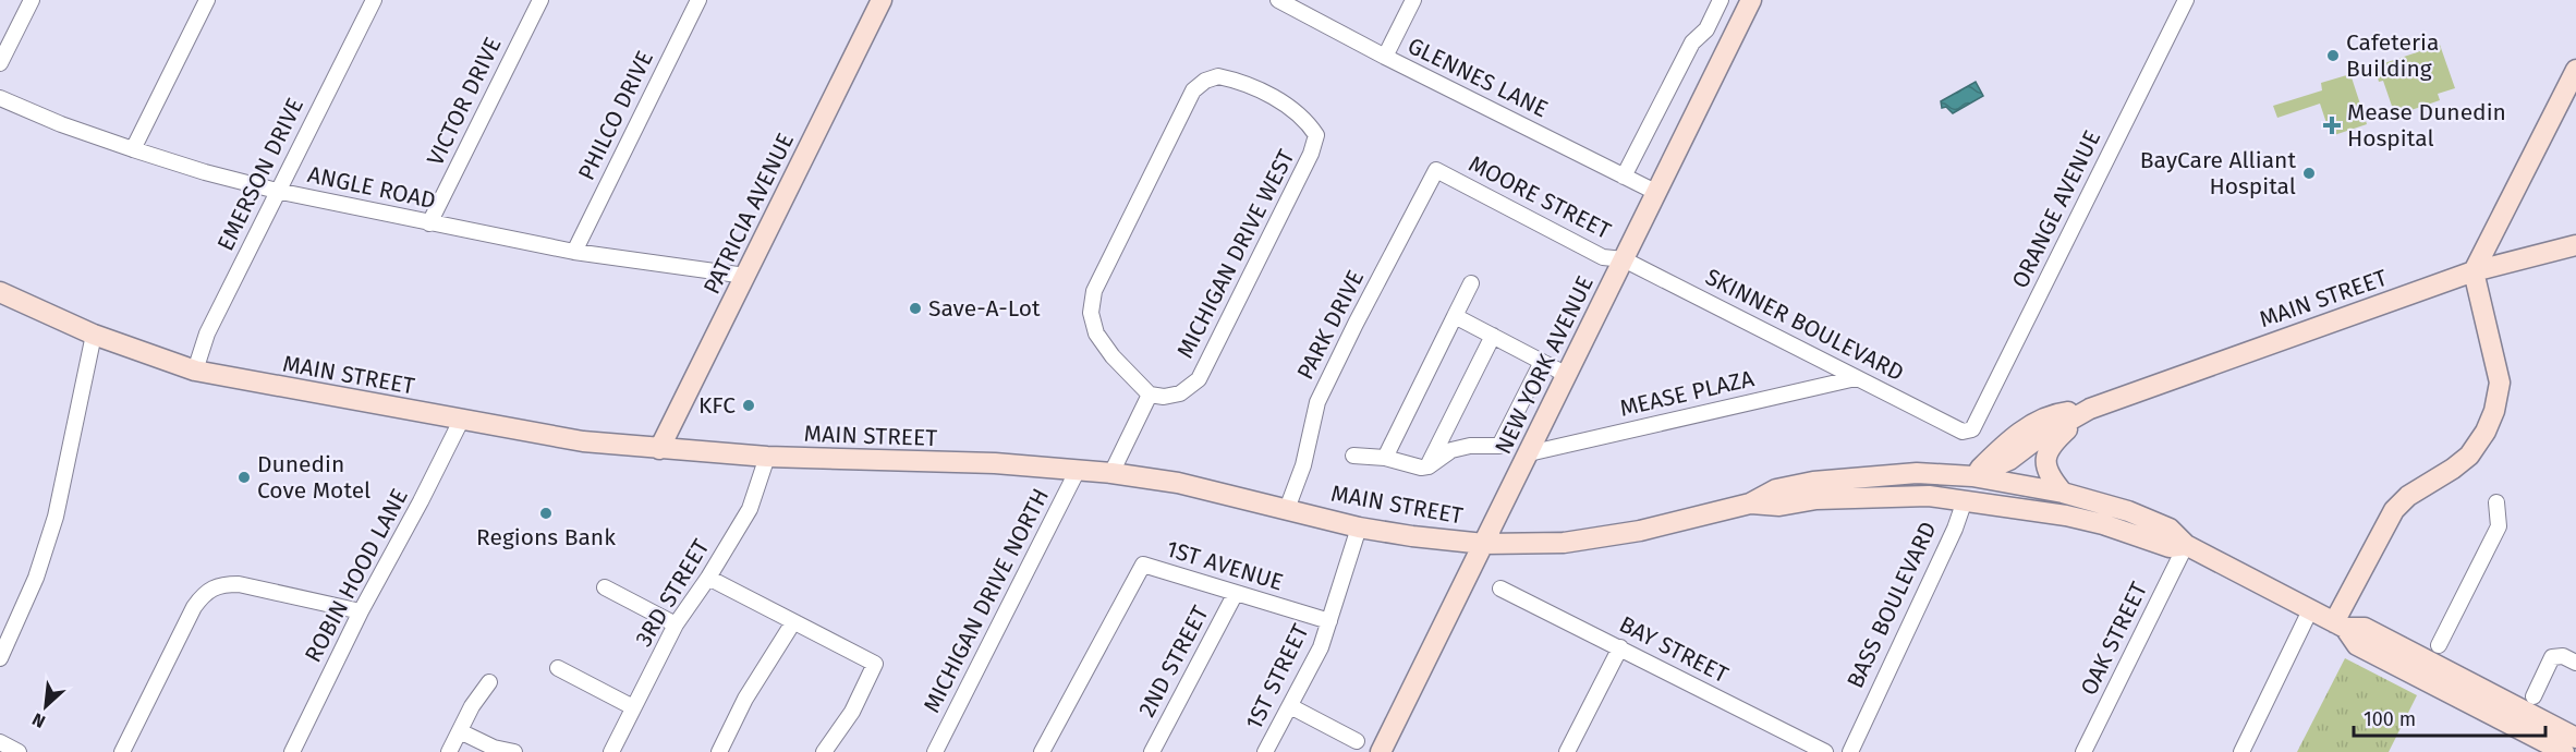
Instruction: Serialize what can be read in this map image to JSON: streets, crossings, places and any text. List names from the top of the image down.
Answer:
{
  "streets": {
    "main road": [
      "PATRICIA AVENUE",
      "MAIN STREET",
      "NEW YORK AVENUE",
      "BASS BOULEVARD"
    ],
    "street": [
      "GLENNES LANE",
      "VICTOR DRIVE",
      "PHILCO DRIVE",
      "EMERSON DRIVE",
      "ANGLE ROAD",
      "MOORE STREET",
      "ORANGE AVENUE",
      "MICHIGAN DRIVE WEST",
      "PARK DRIVE",
      "SKINNER BOULEVARD",
      "MEASE PLAZA",
      "1ST AVENUE",
      "ROBIN HOOD LANE",
      "3RD STREET",
      "MICHIGAN DRIVE NORTH",
      "OAK STREET",
      "BAY STREET",
      "2ND STREET",
      "1ST STREET"
    ]
  },
  "crossings": [
    ["GLENNES LANE", "NEW YORK AVENUE"],
    ["VICTOR DRIVE", "ANGLE ROAD"],
    ["PHILCO DRIVE", "ANGLE ROAD"],
    ["EMERSON DRIVE", "ANGLE ROAD"],
    ["EMERSON DRIVE", "MAIN STREET"],
    ["ANGLE ROAD", "PATRICIA AVENUE"],
    ["MOORE STREET", "PARK DRIVE"],
    ["MOORE STREET", "SKINNER BOULEVARD"],
    ["MOORE STREET", "NEW YORK AVENUE"],
    ["ORANGE AVENUE", "SKINNER BOULEVARD"],
    ["PATRICIA AVENUE", "MAIN STREET"],
    ["MAIN STREET", "PARK DRIVE"],
    ["MAIN STREET", "NEW YORK AVENUE"],
    ["MAIN STREET", "ROBIN HOOD LANE"],
    ["MAIN STREET", "3RD STREET"],
    ["MAIN STREET", "MICHIGAN DRIVE NORTH"],
    ["MAIN STREET", "BASS BOULEVARD"],
    ["SKINNER BOULEVARD", "NEW YORK AVENUE"],
    ["SKINNER BOULEVARD", "MEASE PLAZA"],
    ["NEW YORK AVENUE", "MEASE PLAZA"],
    ["1ST AVENUE", "2ND STREET"],
    ["1ST AVENUE", "1ST STREET"]
  ],
  "places": {
    "other": [
      "Cafeteria Building",
      "BayCare Alliant Hospital",
      "Save-A-Lot",
      "KFC",
      "Dunedin Cove Motel",
      "Regions Bank"
    ],
    "health": ["Mease Dunedin Hospital"]
  },
  "scale_bar": "100 m",
  "north": "bottom left"
}
